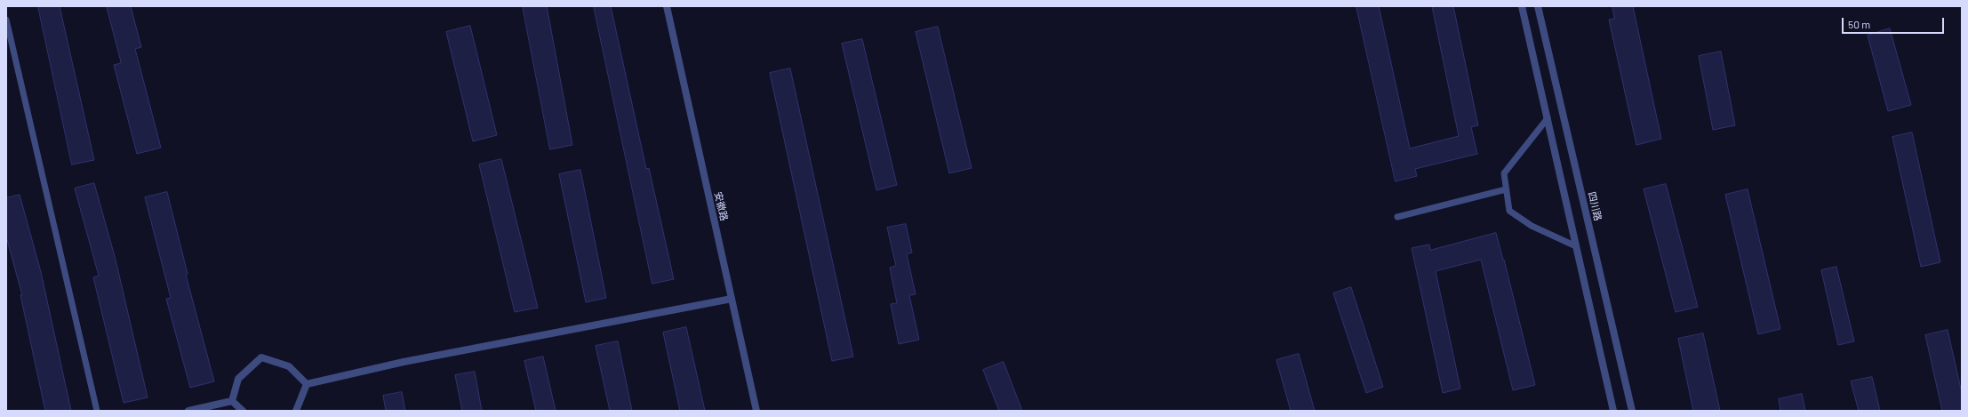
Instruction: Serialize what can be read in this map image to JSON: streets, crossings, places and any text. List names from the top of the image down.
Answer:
{
  "streets": {
    "street": ["安徽路", "四川路"]
  },
  "scale_bar": "50 m"
}
